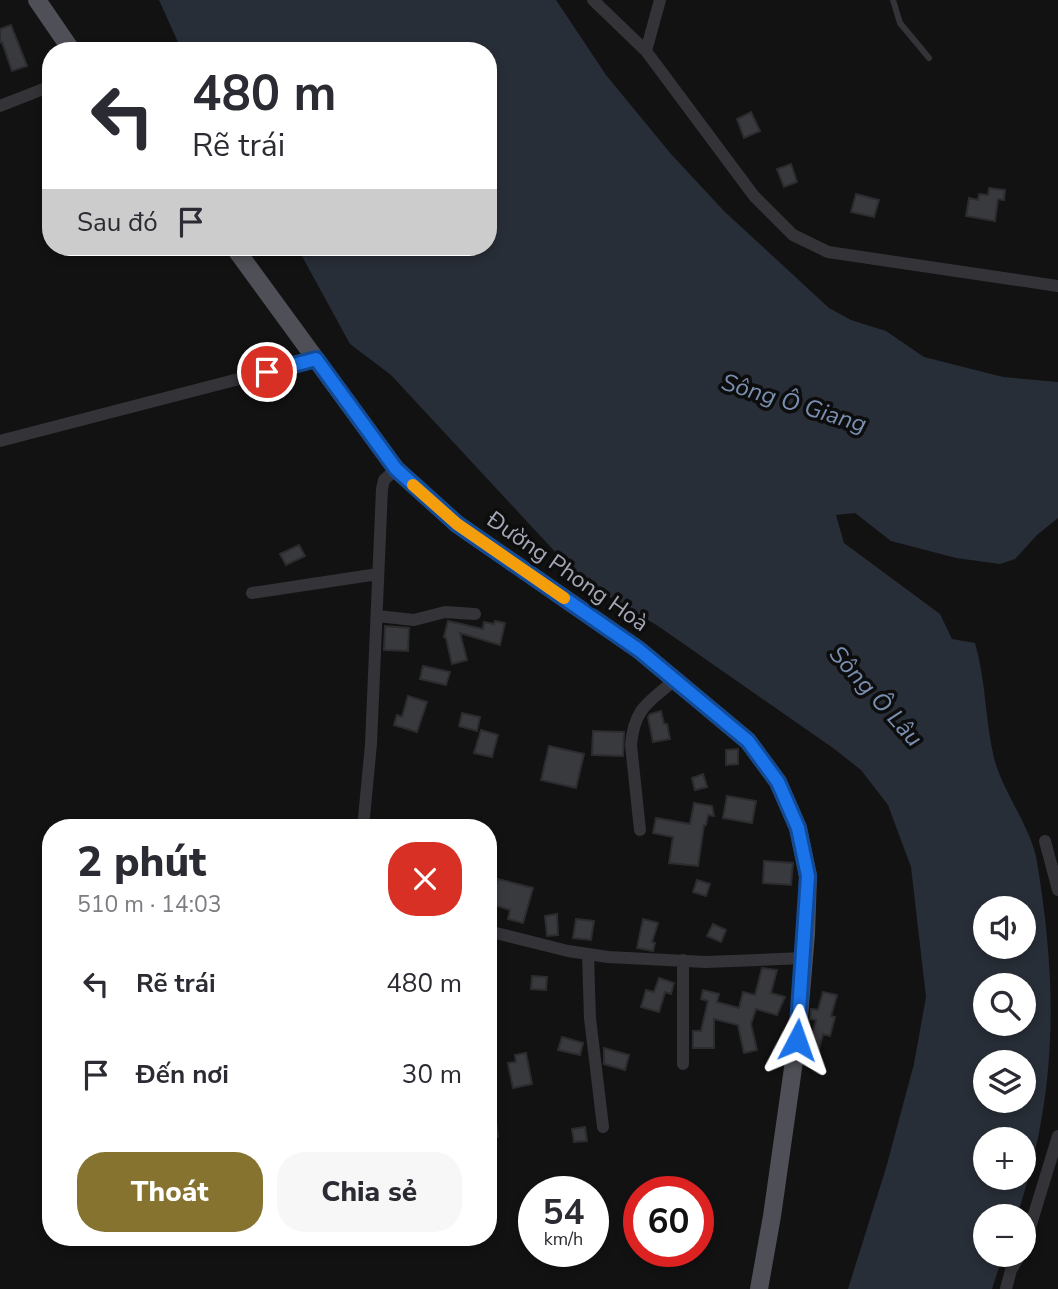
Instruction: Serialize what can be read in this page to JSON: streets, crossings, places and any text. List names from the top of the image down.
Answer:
{
  "streets": {
    "main road": ["Đường Phong Hoà"]
  },
  "water": ["Sông Ô Giang", "Sông Ô Lâu"],
  "page": {
    "turn": ["480 m", "Rẽ trái"],
    "then": "Sau đó",
    "heading": ["2 phút", "510 m · 14:03"],
    "map_buttons": ["+", "−"],
    "list": [
      {
        "name": "Rẽ trái",
        "value": "480 m"
      },
      {
        "name": "Đến nơi",
        "value": "30 m"
      }
    ],
    "buttons": ["Thoát", "Chia sẻ"],
    "speed": "54 km/h",
    "limit": "60"
  }
}
